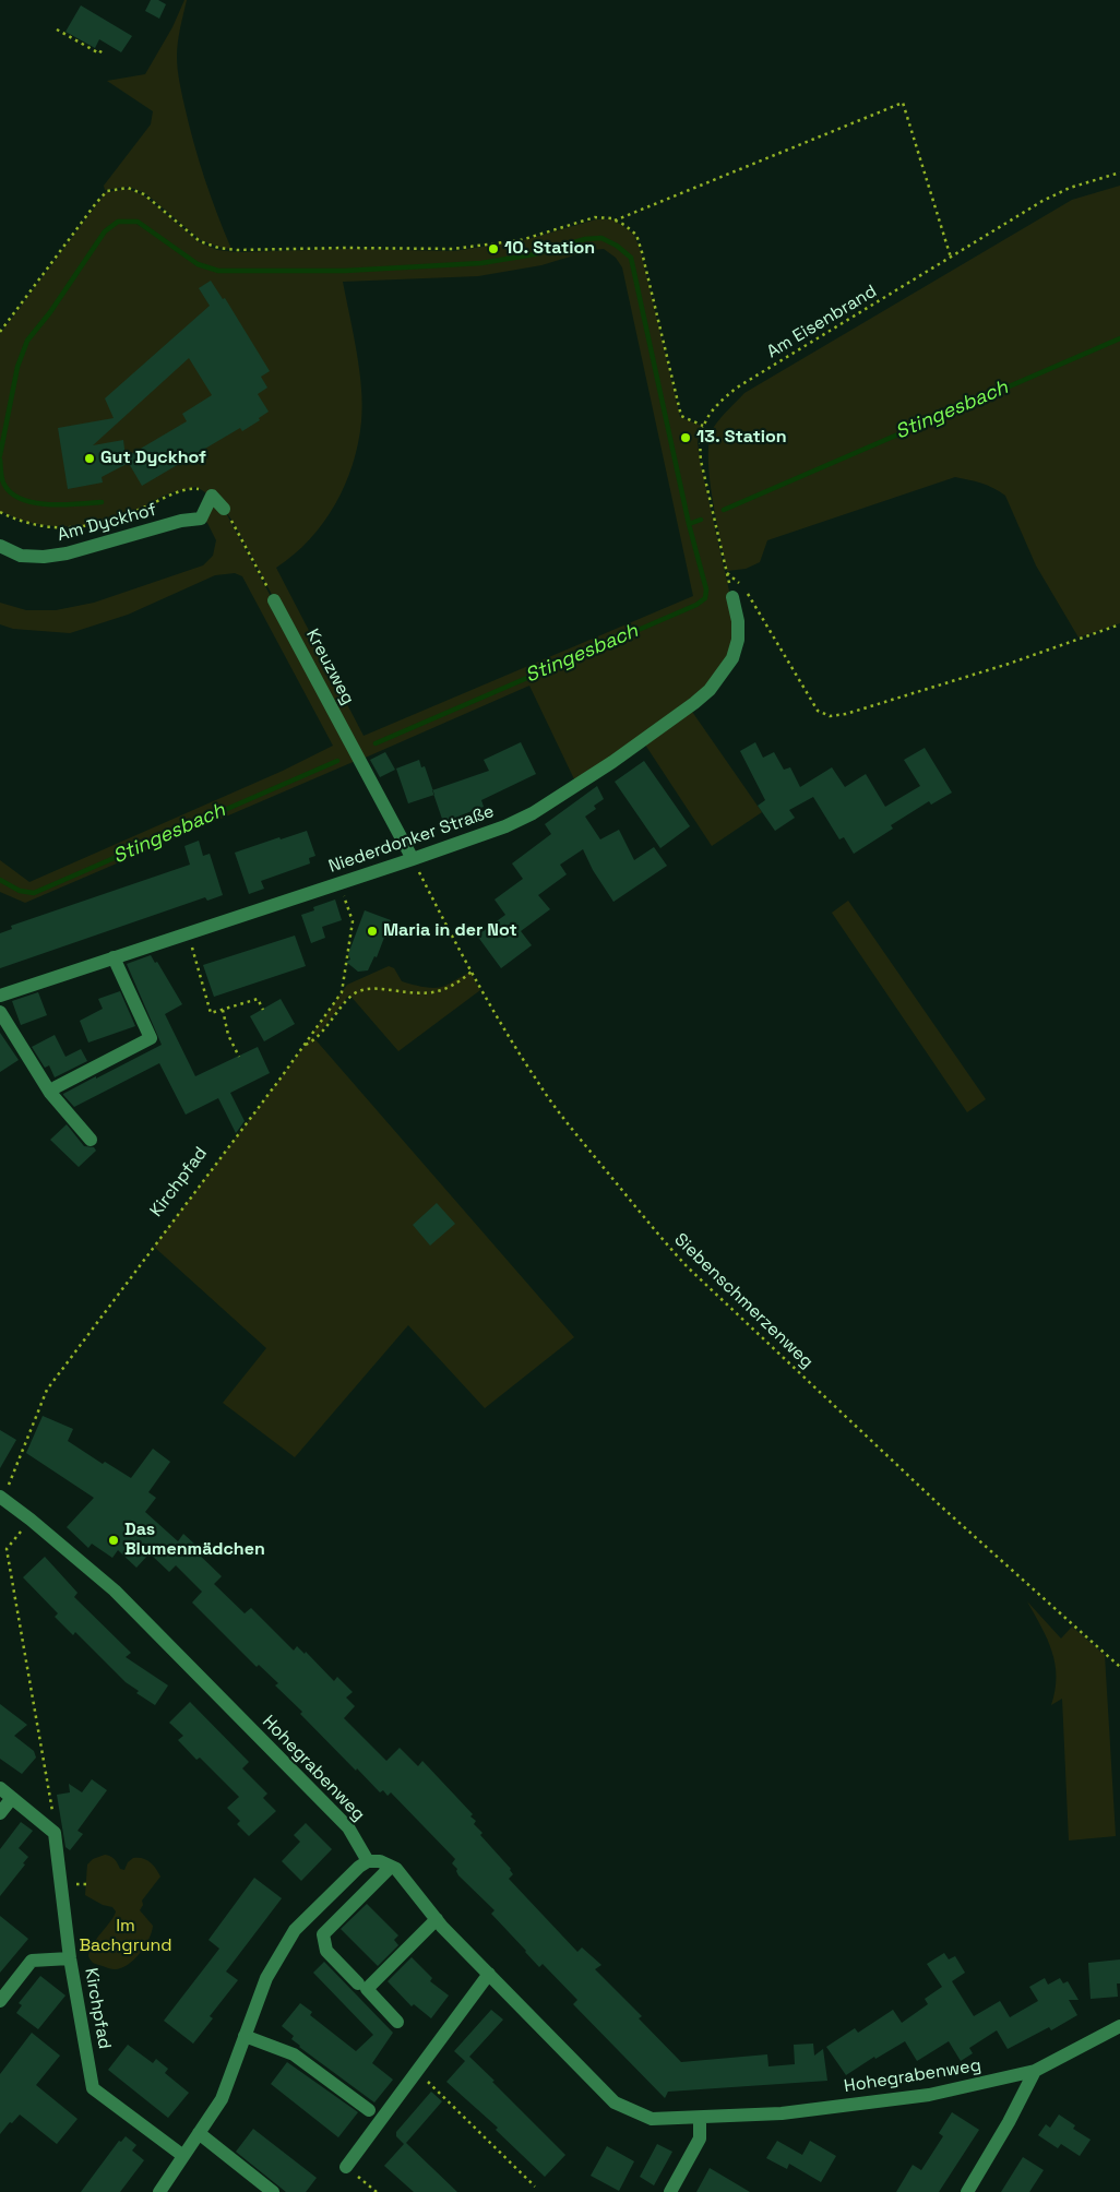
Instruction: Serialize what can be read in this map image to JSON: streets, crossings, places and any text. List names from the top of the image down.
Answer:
{
  "streets": {
    "street": [
      "Am Dyckhof",
      "Kreuzweg",
      "Niederdonker Straße",
      "Kirchpfad",
      "Hohegrabenweg"
    ],
    "path": ["Am Eisenbrand", "Siebenschmerzenweg"]
  },
  "crossings": [
    ["Am Eisenbrand", "Niederdonker Straße"],
    ["Kreuzweg", "Niederdonker Straße"],
    ["Kreuzweg", "Siebenschmerzenweg"],
    ["Niederdonker Straße", "Kirchpfad"],
    ["Niederdonker Straße", "Siebenschmerzenweg"],
    ["Kirchpfad", "Hohegrabenweg"]
  ],
  "water": ["Stingesbach"],
  "parks": ["Im Bachgrund"],
  "places": [
    "10. Station",
    "13. Station",
    "Gut Dyckhof",
    "Maria in der Not",
    "Das Blumenmädchen"
  ]
}
